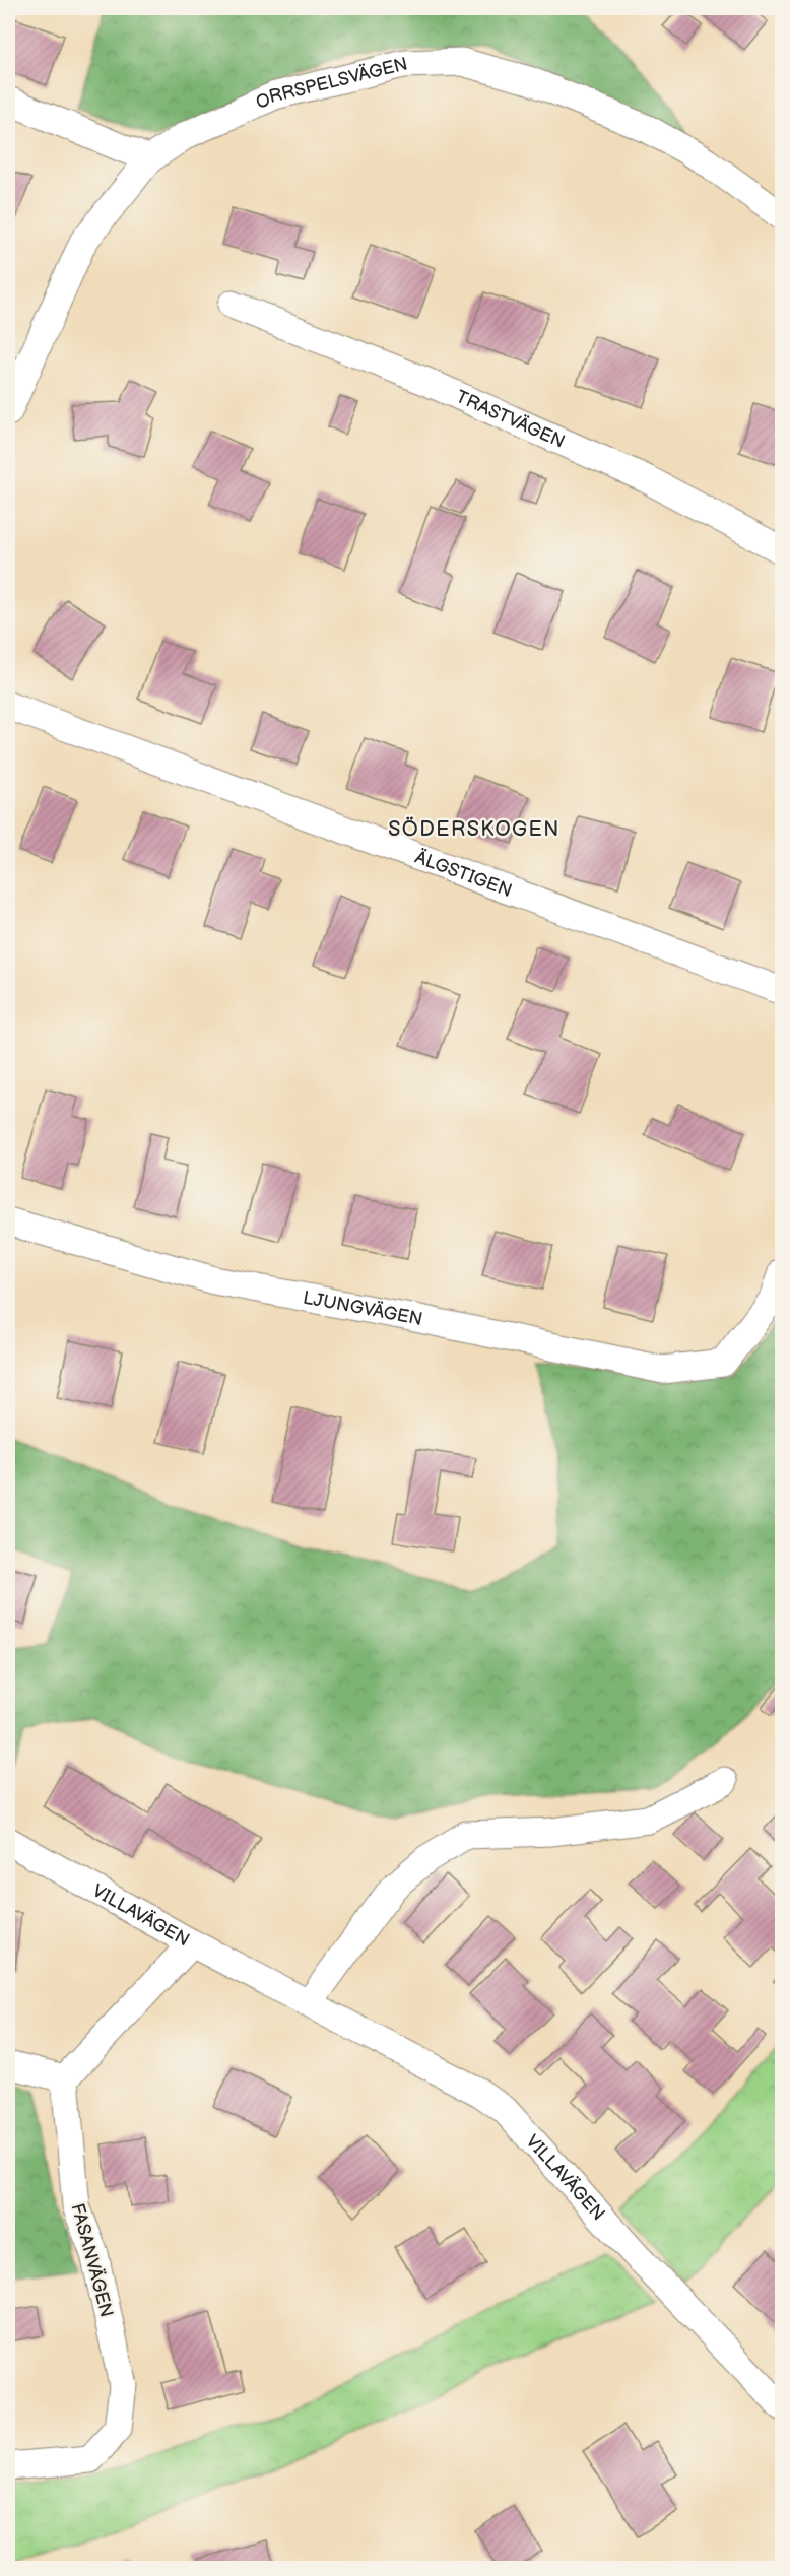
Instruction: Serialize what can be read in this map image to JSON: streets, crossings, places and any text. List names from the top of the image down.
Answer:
{
  "streets": {
    "street": [
      "ORRSPELSVÄGEN",
      "TRASTVÄGEN",
      "ÄLGSTIGEN",
      "LJUNGVÄGEN",
      "VILLAVÄGEN",
      "FASANVÄGEN"
    ]
  },
  "districts": ["SÖDERSKOGEN"]
}
